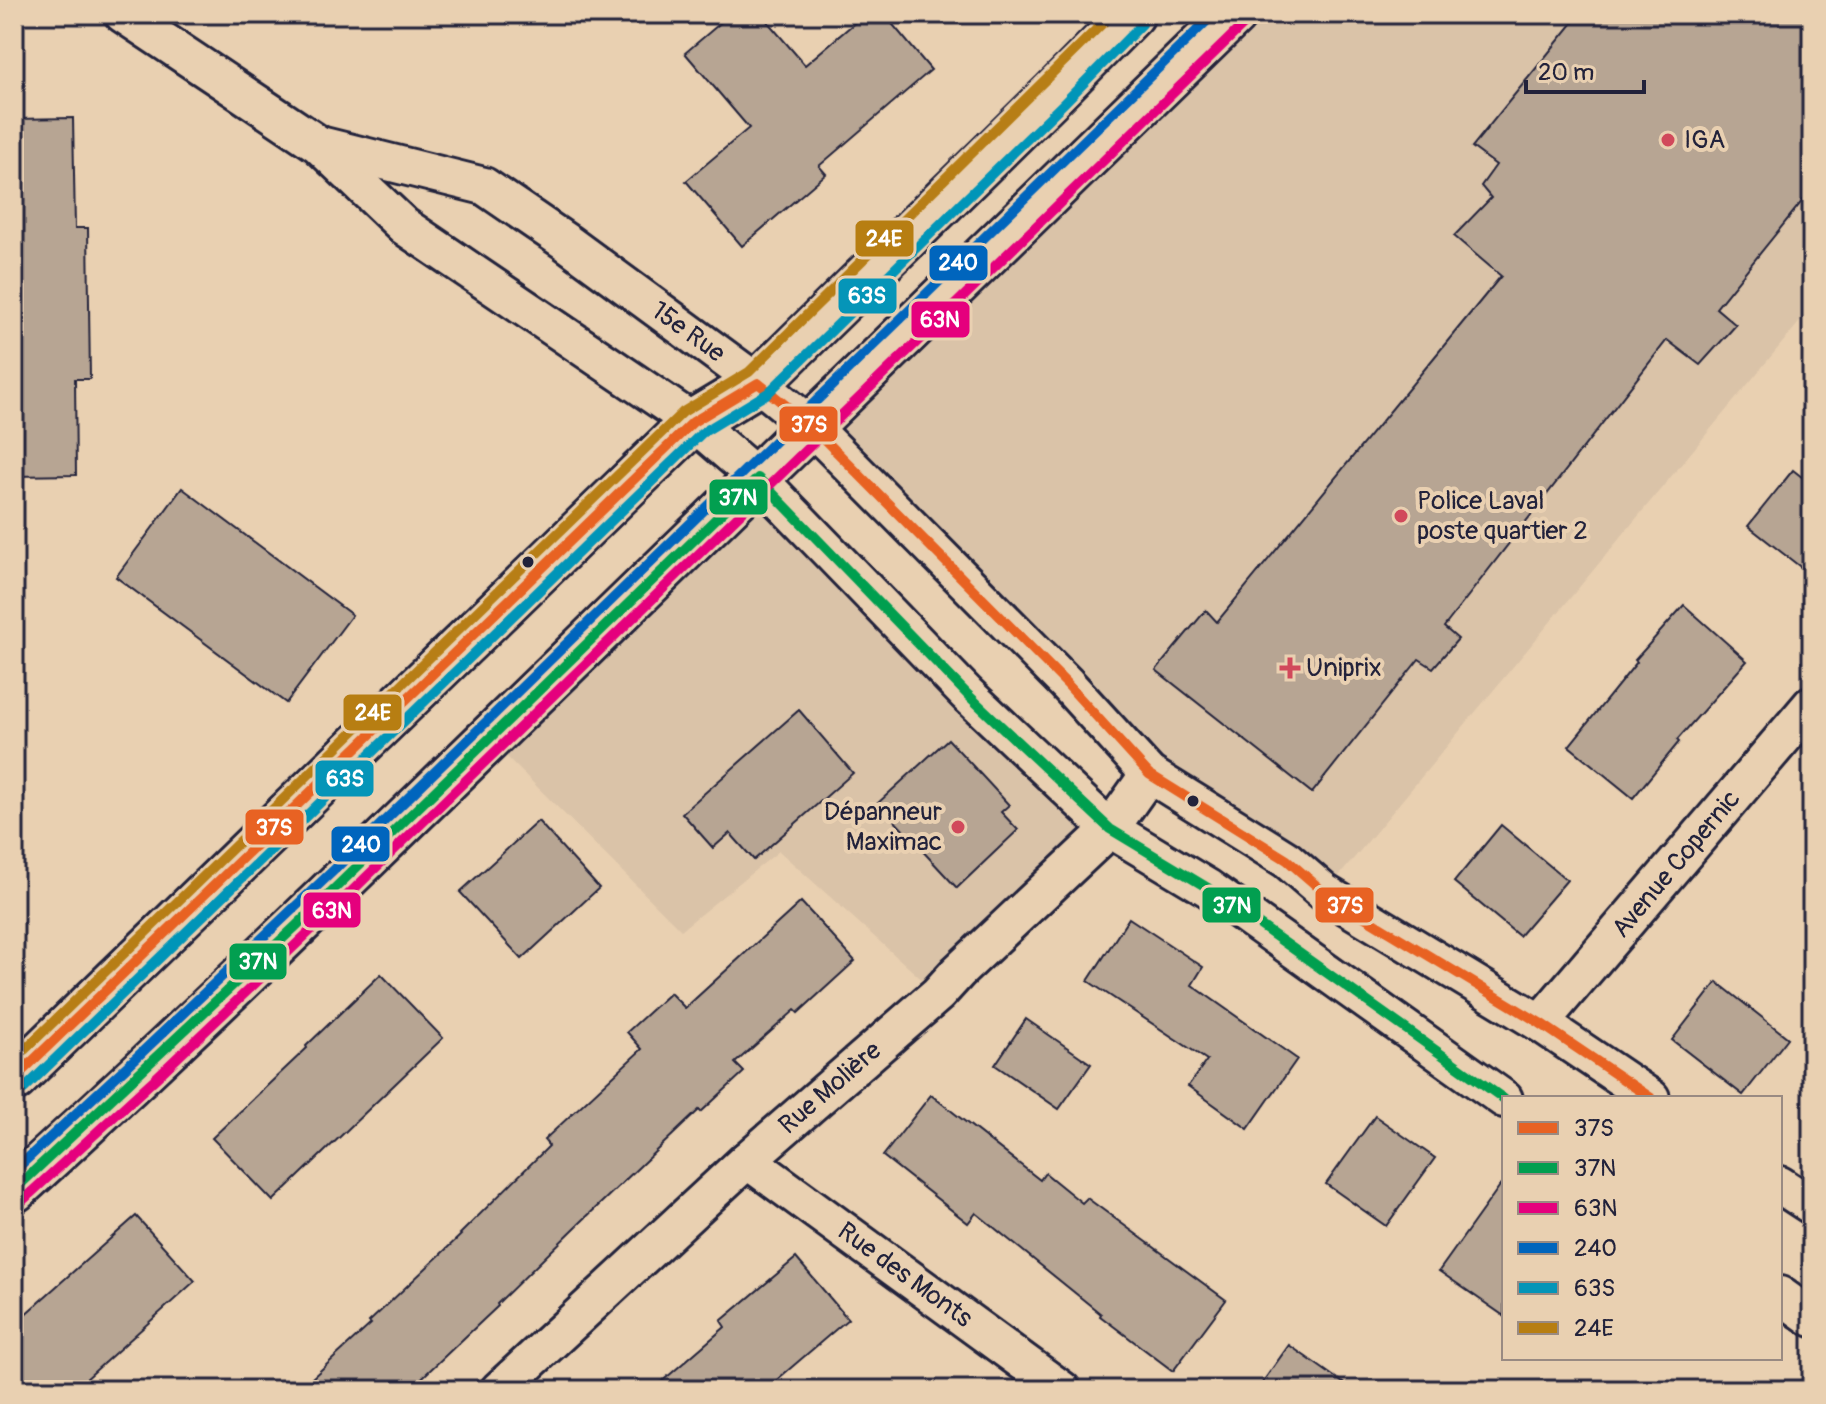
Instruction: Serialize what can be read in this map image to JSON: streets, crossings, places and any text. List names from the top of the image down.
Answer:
{
  "streets": {
    "street": [
      "15e Rue",
      "Avenue Copernic",
      "Rue Molière",
      "Rue des Monts"
    ]
  },
  "crossings": [
    ["15e Rue", "Avenue Copernic"],
    ["15e Rue", "Rue Molière"],
    ["Rue Molière", "Rue des Monts"]
  ],
  "places": {
    "other": ["IGA", "Police Laval poste quartier 2", "Dépanneur Maximac"],
    "health": ["Uniprix"]
  },
  "lines": [
    "transit line 24O",
    "transit line 24E",
    "transit line 63N",
    "transit line 63S",
    "transit line 37S",
    "transit line 37N"
  ],
  "legend": [
    "37S",
    "37N",
    "63N",
    "24O",
    "63S",
    "24E"
  ],
  "scale_bar": "20 m"
}
